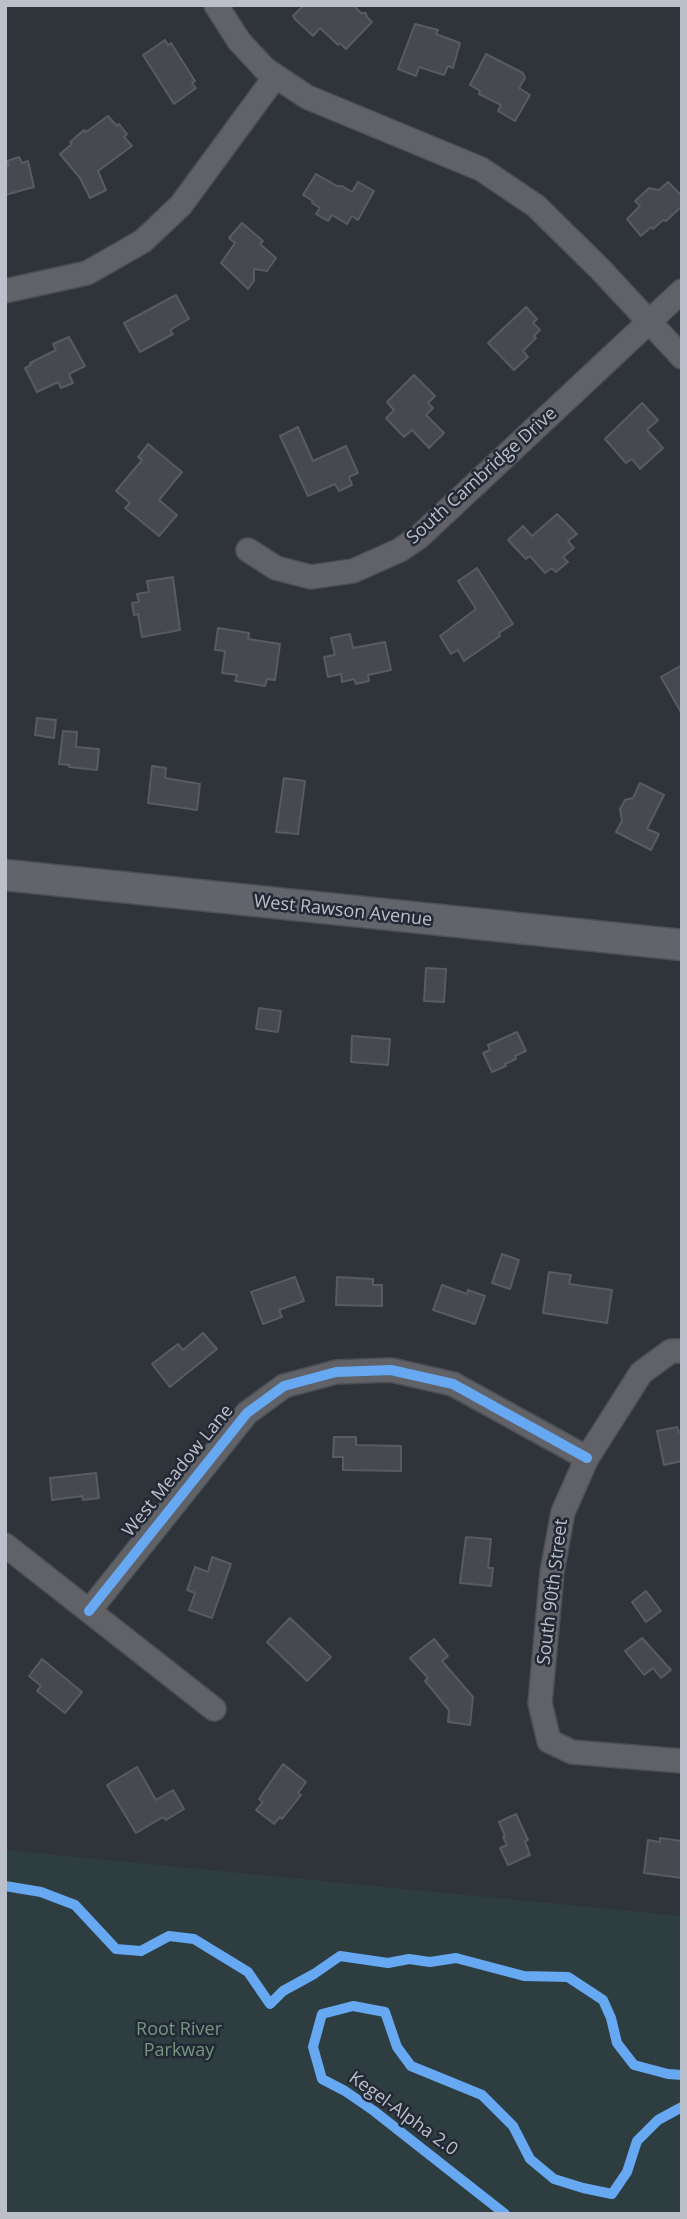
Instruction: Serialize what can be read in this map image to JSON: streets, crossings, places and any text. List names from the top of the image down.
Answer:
{
  "streets": {
    "main road": ["West Rawson Avenue"],
    "street": ["South Cambridge Drive", "West Meadow Lane", "South 90th Street"],
    "cycle path": ["Kegel-Alpha 2.0"]
  },
  "crossings": [
    ["West Meadow Lane", "South 90th Street"]
  ],
  "parks": ["Root River Parkway"]
}
